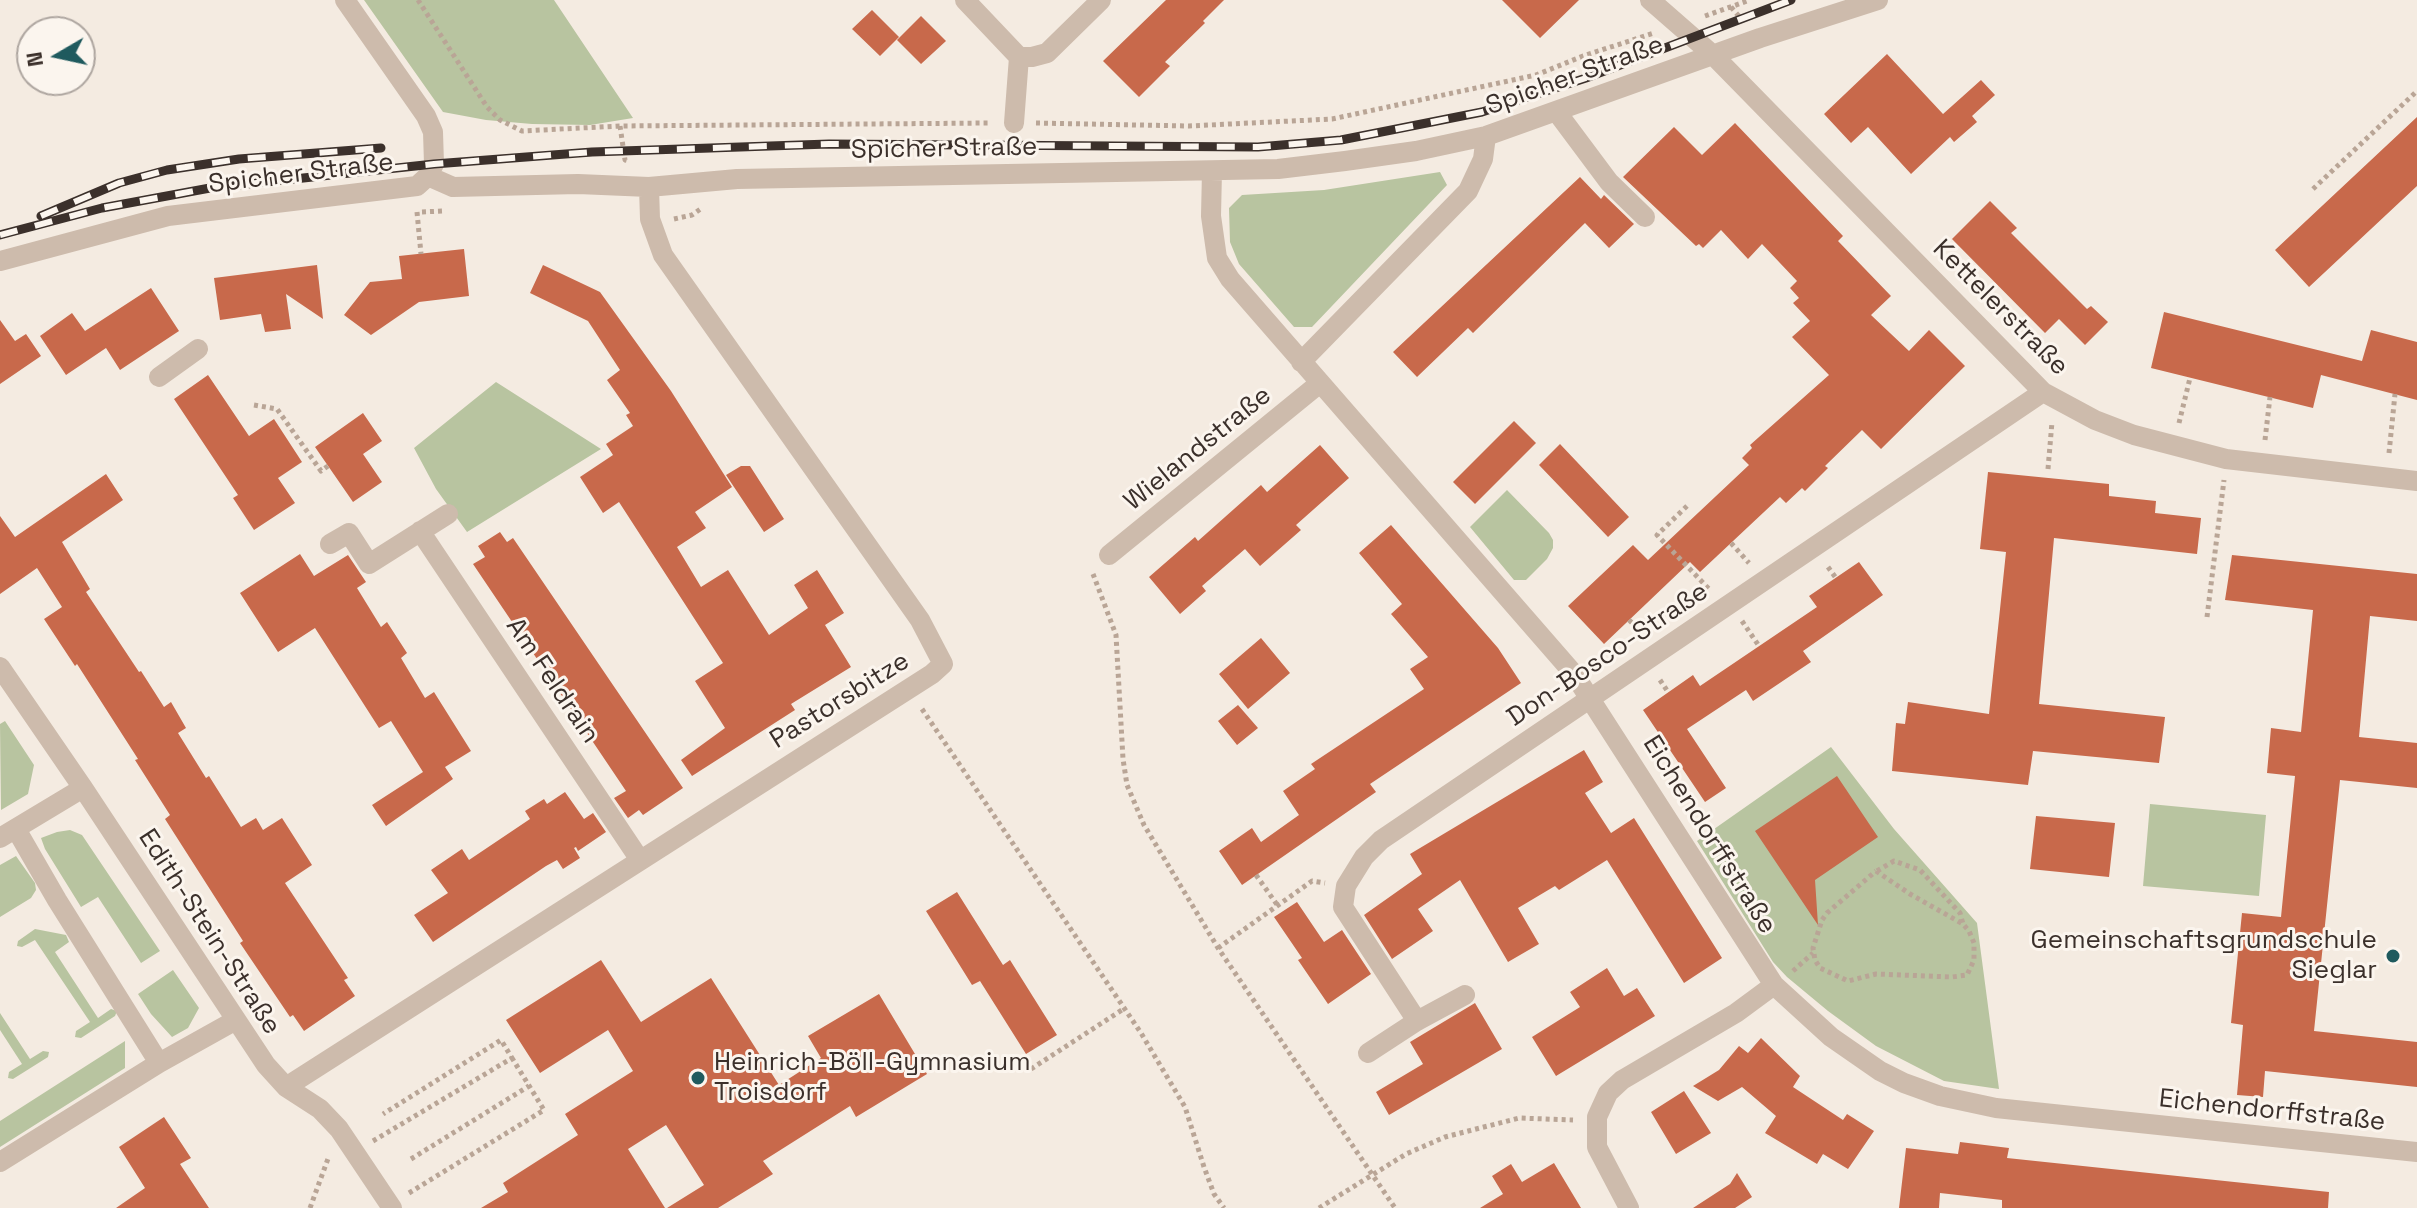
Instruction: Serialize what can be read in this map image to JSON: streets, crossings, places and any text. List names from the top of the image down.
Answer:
{
  "streets": {
    "street": [
      "Spicher Straße",
      "Kettelerstraße",
      "Wielandstraße",
      "Don-Bosco-Straße",
      "Am Feldrain",
      "Pastorsbitze",
      "Eichendorffstraße",
      "Edith-Stein-Straße"
    ]
  },
  "crossings": [
    ["Spicher Straße", "Kettelerstraße"],
    ["Spicher Straße", "Pastorsbitze"],
    ["Spicher Straße", "Eichendorffstraße"],
    ["Kettelerstraße", "Don-Bosco-Straße"],
    ["Wielandstraße", "Eichendorffstraße"],
    ["Don-Bosco-Straße", "Eichendorffstraße"],
    ["Am Feldrain", "Pastorsbitze"],
    ["Pastorsbitze", "Edith-Stein-Straße"]
  ],
  "places": ["Gemeinschaftsgrundschule Sieglar", "Heinrich-Böll-Gymnasium Troisdorf"],
  "north": "left"
}
